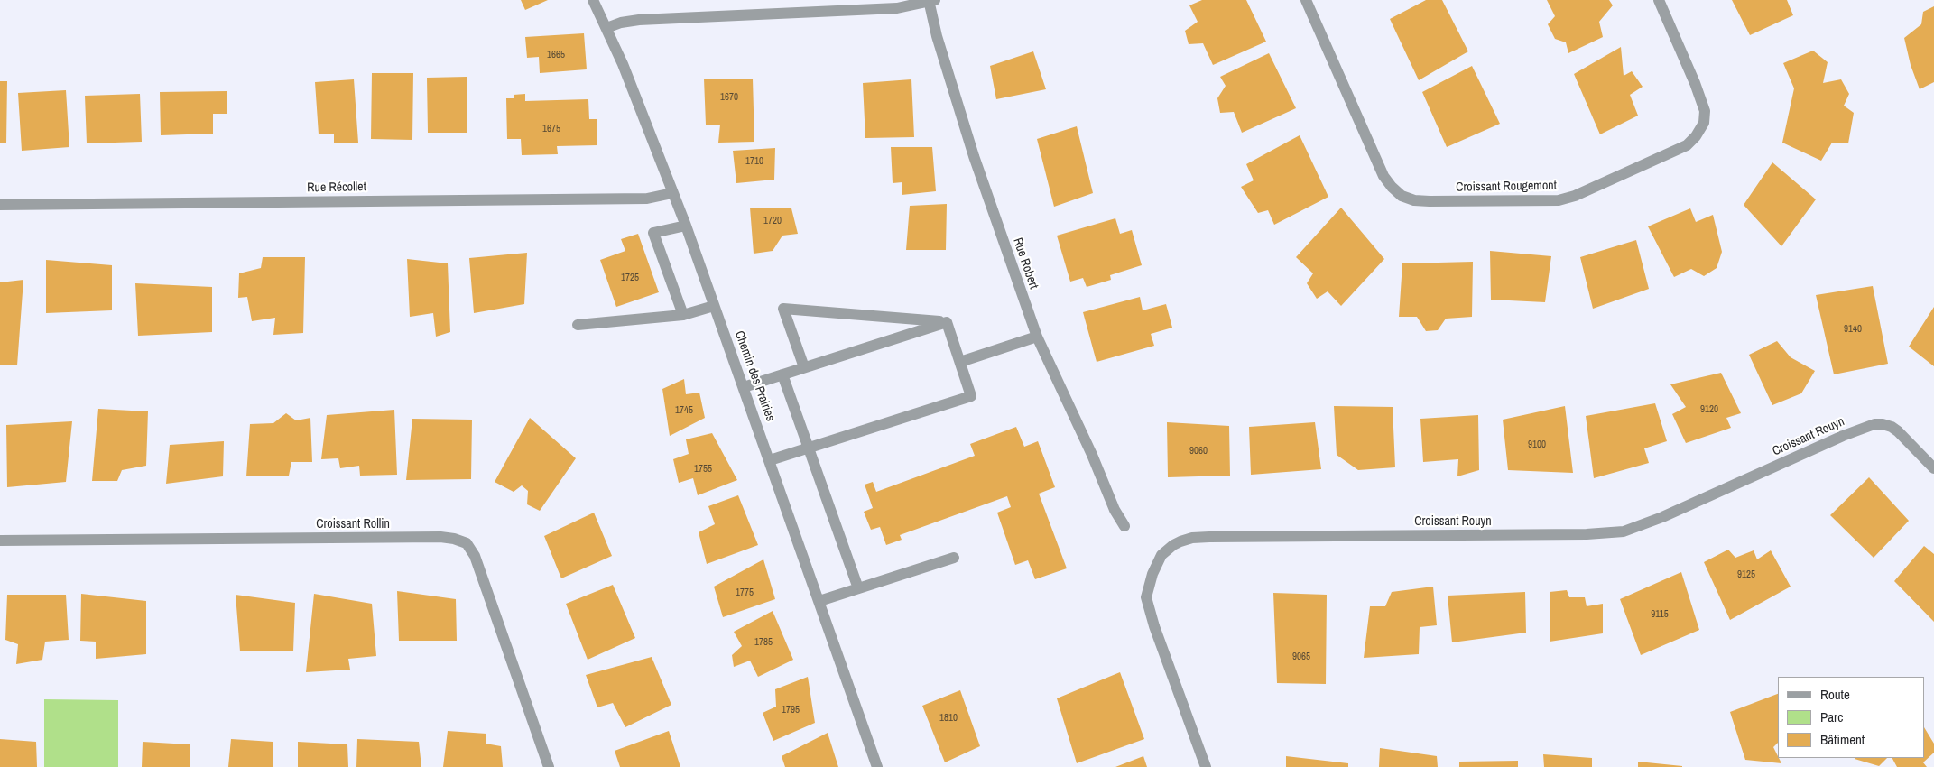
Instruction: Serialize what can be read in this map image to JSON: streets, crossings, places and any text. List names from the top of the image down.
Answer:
{
  "streets": {
    "street": [
      "Croissant Rougemont",
      "Rue Récollet",
      "Rue Robert",
      "Chemin des Prairies",
      "Croissant Rouyn",
      "Croissant Rollin"
    ]
  },
  "crossings": [
    ["Rue Récollet", "Chemin des Prairies"]
  ],
  "house_numbers": [
    "1665",
    "1670",
    "1675",
    "1710",
    "1720",
    "1725",
    "9140",
    "9120",
    "1745",
    "9100",
    "9060",
    "1755",
    "9125",
    "1775",
    "9115",
    "1785",
    "9065",
    "1795",
    "1810"
  ],
  "legend": ["Route", "Parc", "Bâtiment"]
}
